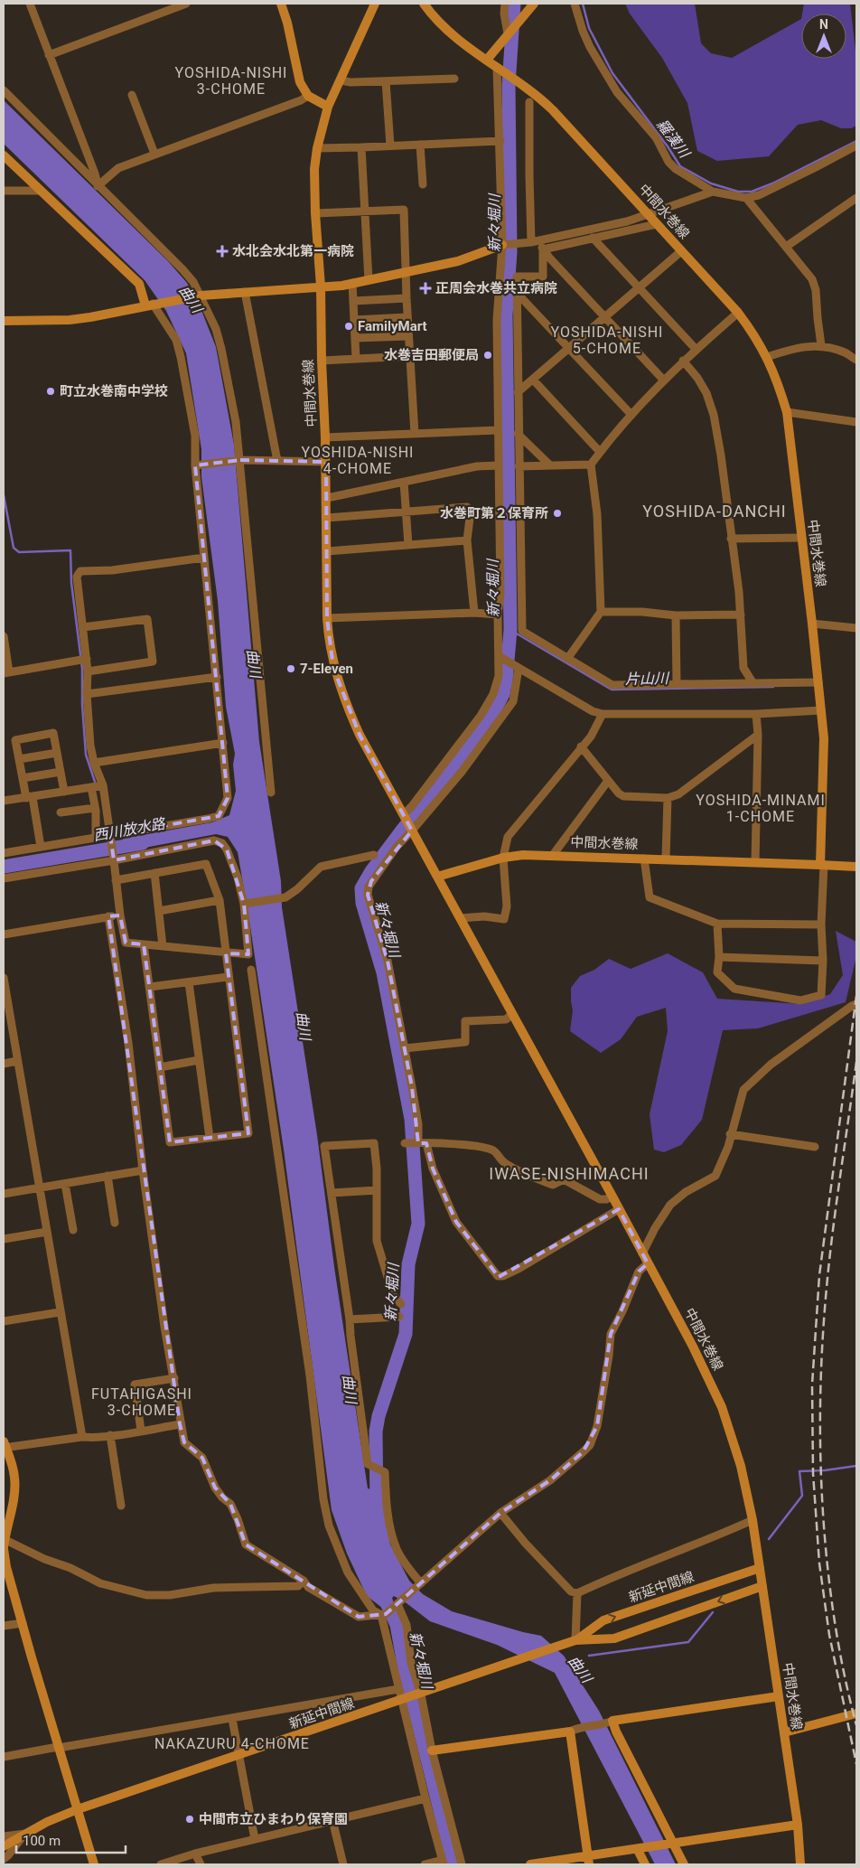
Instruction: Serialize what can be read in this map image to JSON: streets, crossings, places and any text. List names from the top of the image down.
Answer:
{
  "streets": {
    "main road": ["中間水巻線", "新延中間線"]
  },
  "crossings": [
    ["中間水巻線", "新延中間線"]
  ],
  "districts": [
    "YOSHIDA-NISHI 3-CHOME",
    "YOSHIDA-NISHI 5-CHOME",
    "YOSHIDA-NISHI 4-CHOME",
    "YOSHIDA-DANCHI",
    "YOSHIDA-MINAMI 1-CHOME",
    "IWASE-NISHIMACHI",
    "FUTAHIGASHI 3-CHOME",
    "NAKAZURU 4-CHOME"
  ],
  "water": [
    "羅漢川",
    "新々堀川",
    "曲川",
    "片山川",
    "西川放水路"
  ],
  "places": {
    "health": ["水北会水北第一病院", "正周会水巻共立病院"],
    "other": [
      "FamilyMart",
      "水巻吉田郵便局",
      "町立水巻南中学校",
      "水巻町第２保育所",
      "7-Eleven",
      "中間市立ひまわり保育園"
    ]
  },
  "scale_bar": "100 m",
  "north": "top"
}
